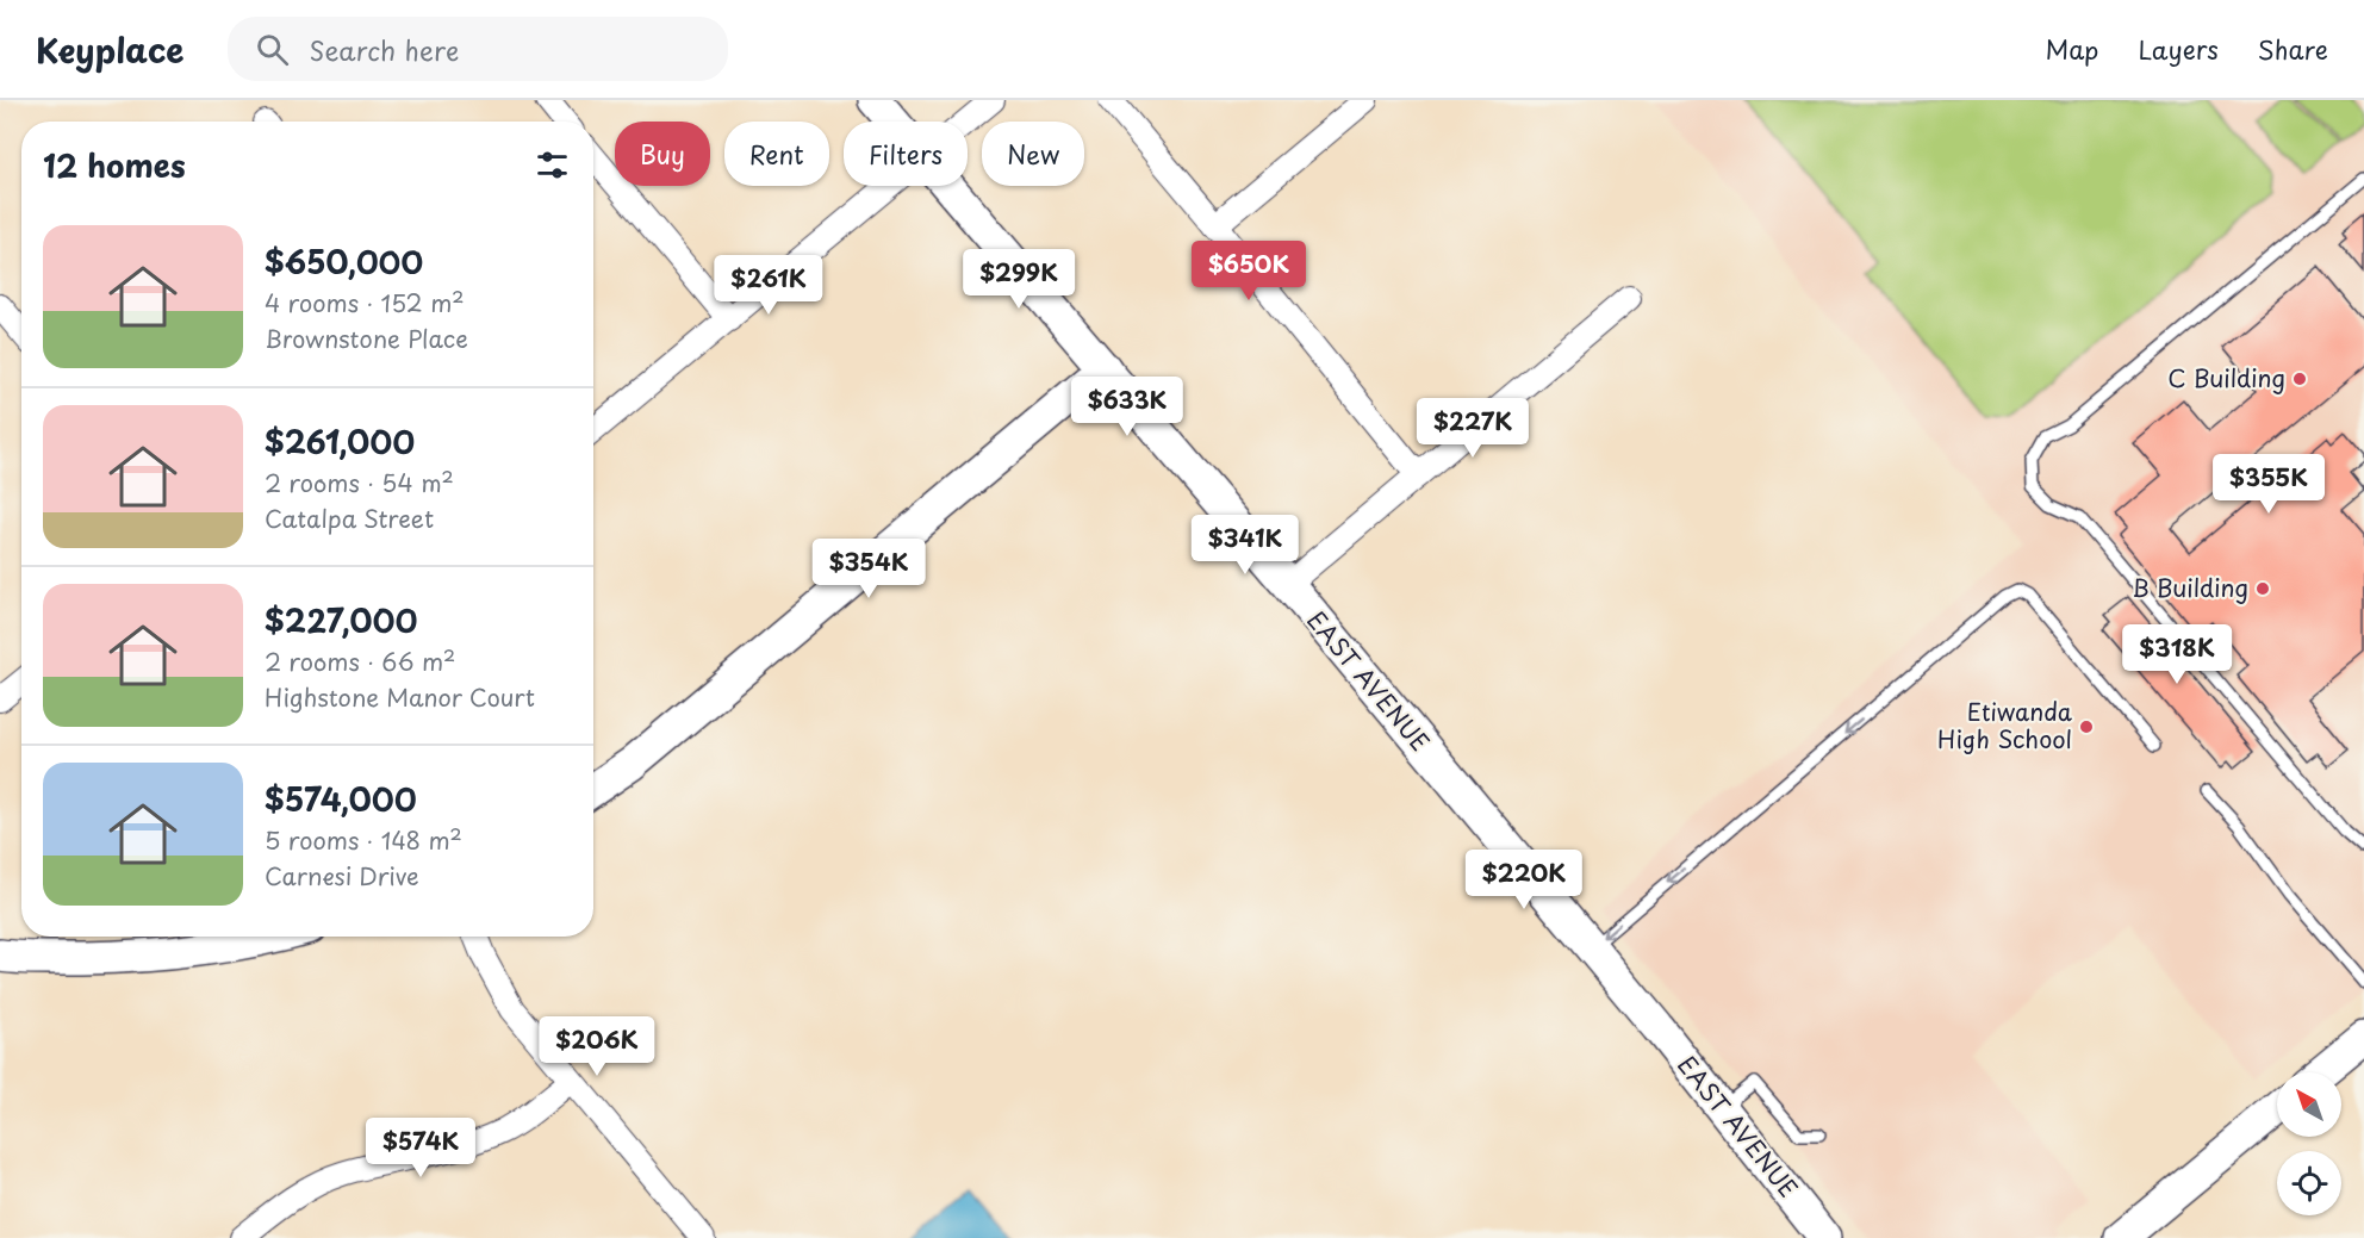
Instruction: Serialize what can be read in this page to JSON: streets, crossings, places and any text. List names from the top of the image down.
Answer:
{
  "streets": {
    "main road": ["EAST AVENUE"]
  },
  "places": ["C Building", "B Building", "Etiwanda High School"],
  "north": "top left",
  "page": {
    "header": "Keyplace",
    "search": "Search here",
    "nav": ["Map", "Layers", "Share"],
    "chip": [
      "Buy",
      "Rent",
      "Filters",
      "New"
    ],
    "heading": "12 homes",
    "list": [
      {
        "name": "$650,000",
        "note": "4 rooms · 152 m² · Brownstone Place"
      },
      {
        "name": "$261,000",
        "note": "2 rooms · 54 m² · Catalpa Street"
      },
      {
        "name": "$227,000",
        "note": "2 rooms · 66 m² · Highstone Manor Court"
      },
      {
        "name": "$574,000",
        "note": "5 rooms · 148 m² · Carnesi Drive"
      }
    ],
    "price": [
      "$650K",
      "$299K",
      "$261K",
      "$633K",
      "$227K",
      "$355K",
      "$341K",
      "$354K",
      "$318K",
      "$220K",
      "$206K",
      "$574K"
    ]
  }
}
